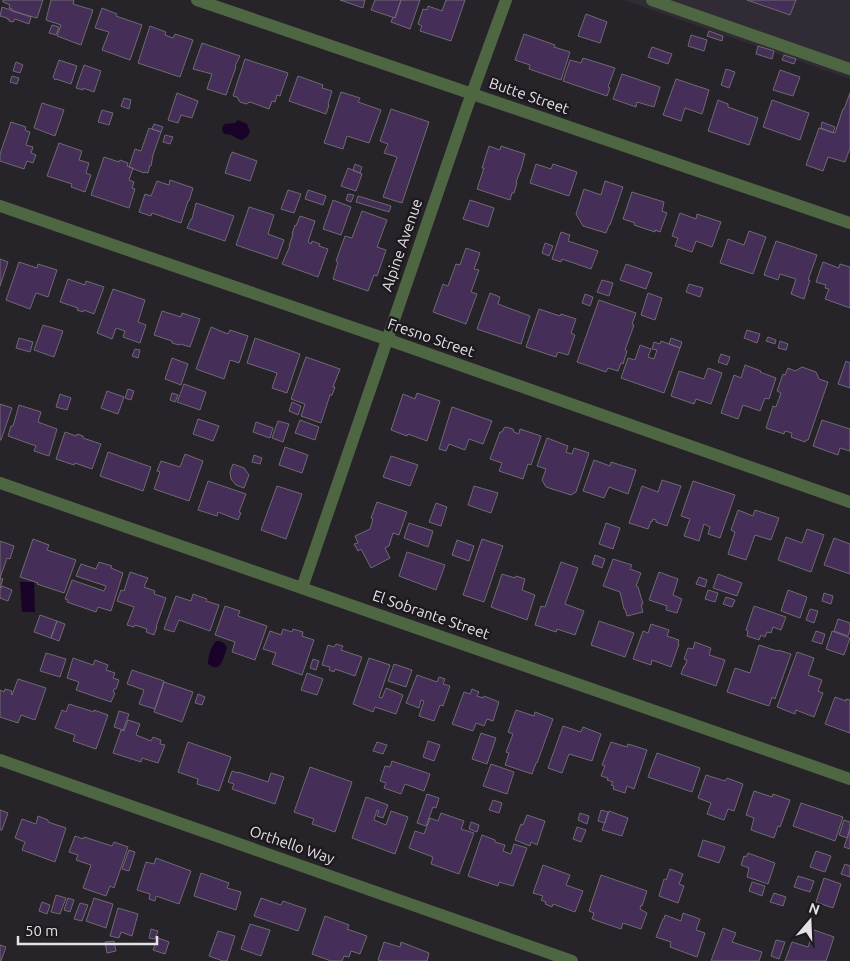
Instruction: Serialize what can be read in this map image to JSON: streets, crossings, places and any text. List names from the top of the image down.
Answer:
{
  "streets": {
    "street": [
      "Butte Street",
      "Alpine Avenue",
      "Fresno Street",
      "El Sobrante Street",
      "Orthello Way"
    ]
  },
  "crossings": [
    ["Butte Street", "Alpine Avenue"],
    ["Alpine Avenue", "Fresno Street"],
    ["Alpine Avenue", "El Sobrante Street"]
  ],
  "scale_bar": "50 m",
  "north": "top"
}
